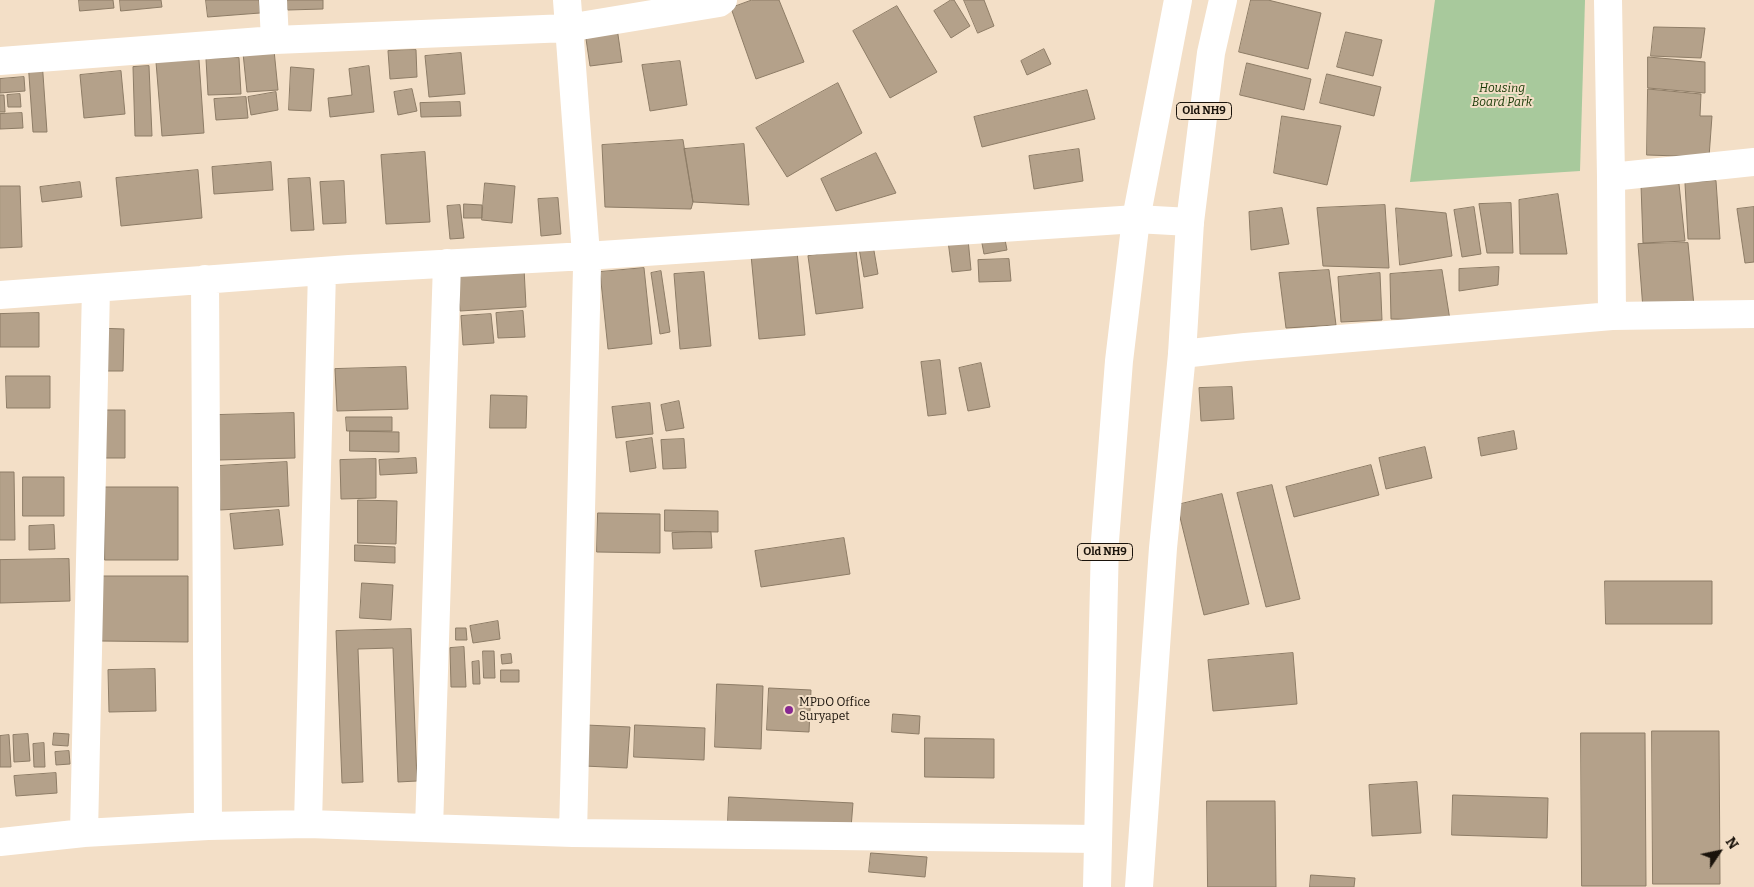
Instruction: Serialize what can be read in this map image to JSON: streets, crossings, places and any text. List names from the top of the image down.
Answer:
{
  "streets": {
    "street": ["Old NH9"]
  },
  "parks": ["Housing Board Park"],
  "places": ["MPDO Office Suryapet"],
  "north": "top right"
}
